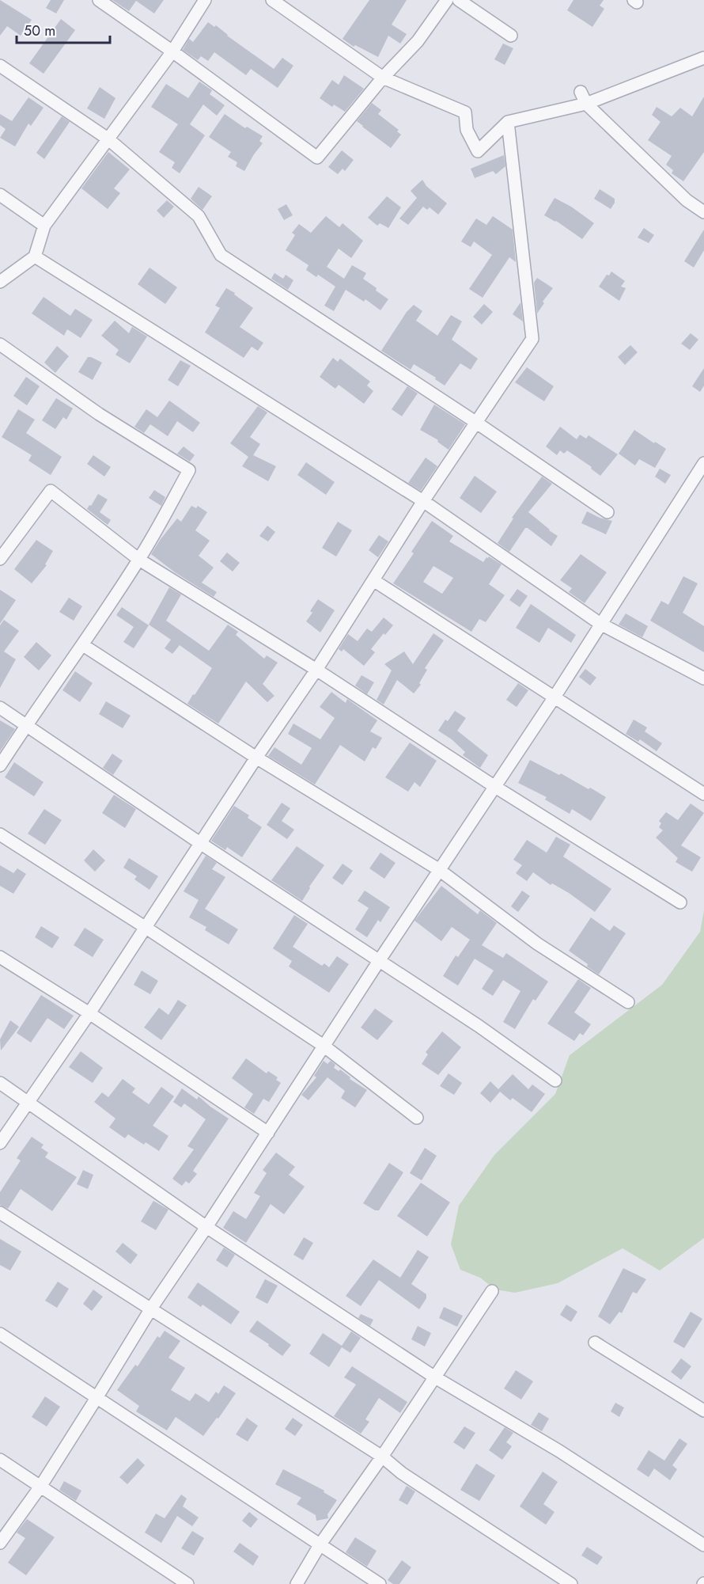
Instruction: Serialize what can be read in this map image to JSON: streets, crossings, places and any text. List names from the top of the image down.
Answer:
{
  "scale_bar": "50 m"
}
